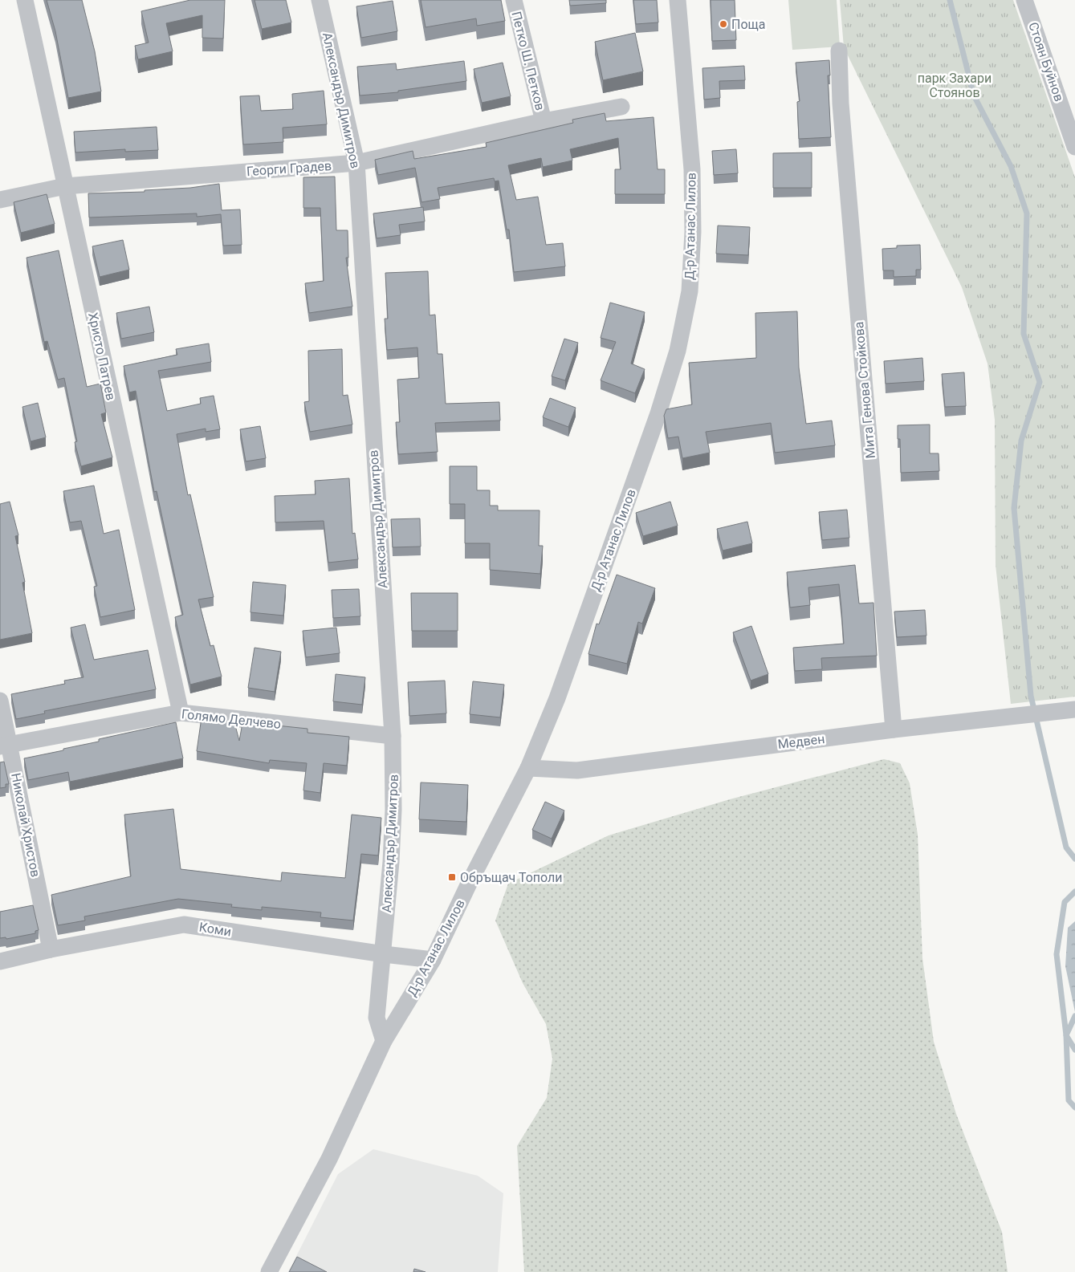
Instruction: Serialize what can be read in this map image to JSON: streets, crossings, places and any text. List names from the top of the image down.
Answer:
{
  "streets": {
    "street": [
      "Петко Ш. Петков",
      "Стоян Буйнов",
      "Александър Димитров",
      "Георги Градев",
      "Д-р Атанас Лилов",
      "Христо Патрев",
      "Мита Генова Стойкова",
      "Голямо Делчево",
      "Медвен",
      "Николай Христов",
      "Коми"
    ]
  },
  "crossings": [
    ["Петко Ш. Петков", "Георги Градев"],
    ["Александър Димитров", "Георги Градев"],
    ["Александър Димитров", "Д-р Атанас Лилов"],
    ["Александър Димитров", "Голямо Делчево"],
    ["Александър Димитров", "Коми"],
    ["Георги Градев", "Христо Патрев"],
    ["Д-р Атанас Лилов", "Медвен"],
    ["Д-р Атанас Лилов", "Коми"],
    ["Христо Патрев", "Голямо Делчево"],
    ["Мита Генова Стойкова", "Медвен"],
    ["Голямо Делчево", "Николай Христов"],
    ["Николай Христов", "Коми"]
  ],
  "parks": ["парк Захари Стоянов"],
  "places": {
    "other": ["Поща"],
    "transit": ["Обръщач Тополи"]
  }
}
